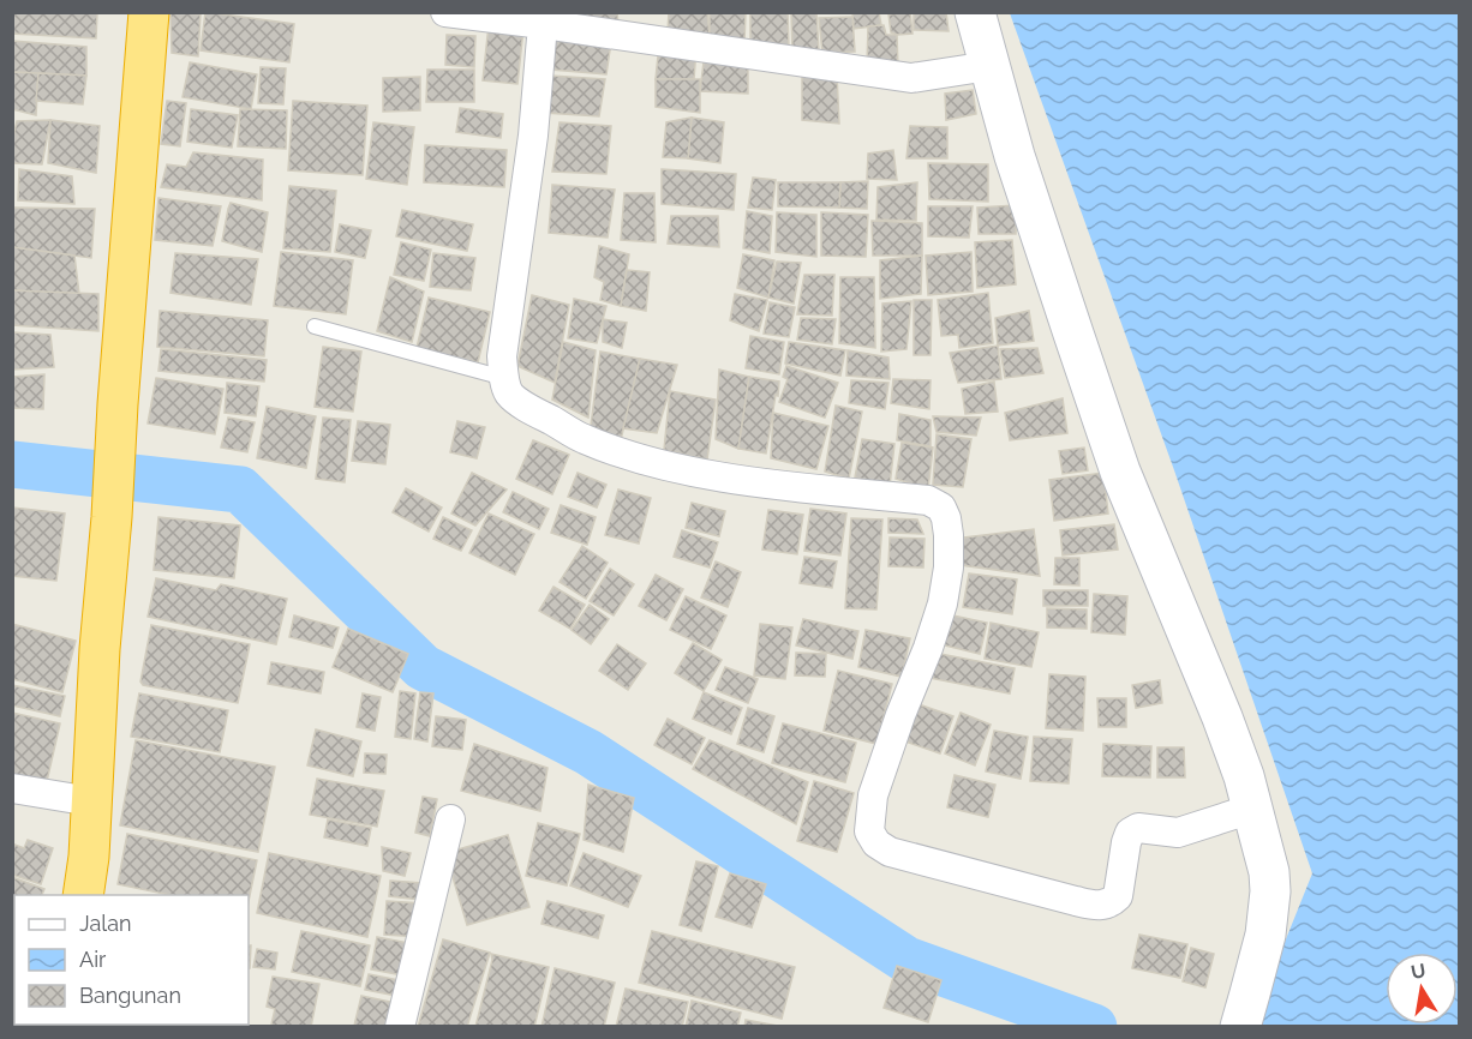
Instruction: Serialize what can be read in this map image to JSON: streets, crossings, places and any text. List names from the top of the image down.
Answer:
{
  "legend": ["Jalan", "Air", "Bangunan"],
  "north": "top"
}
